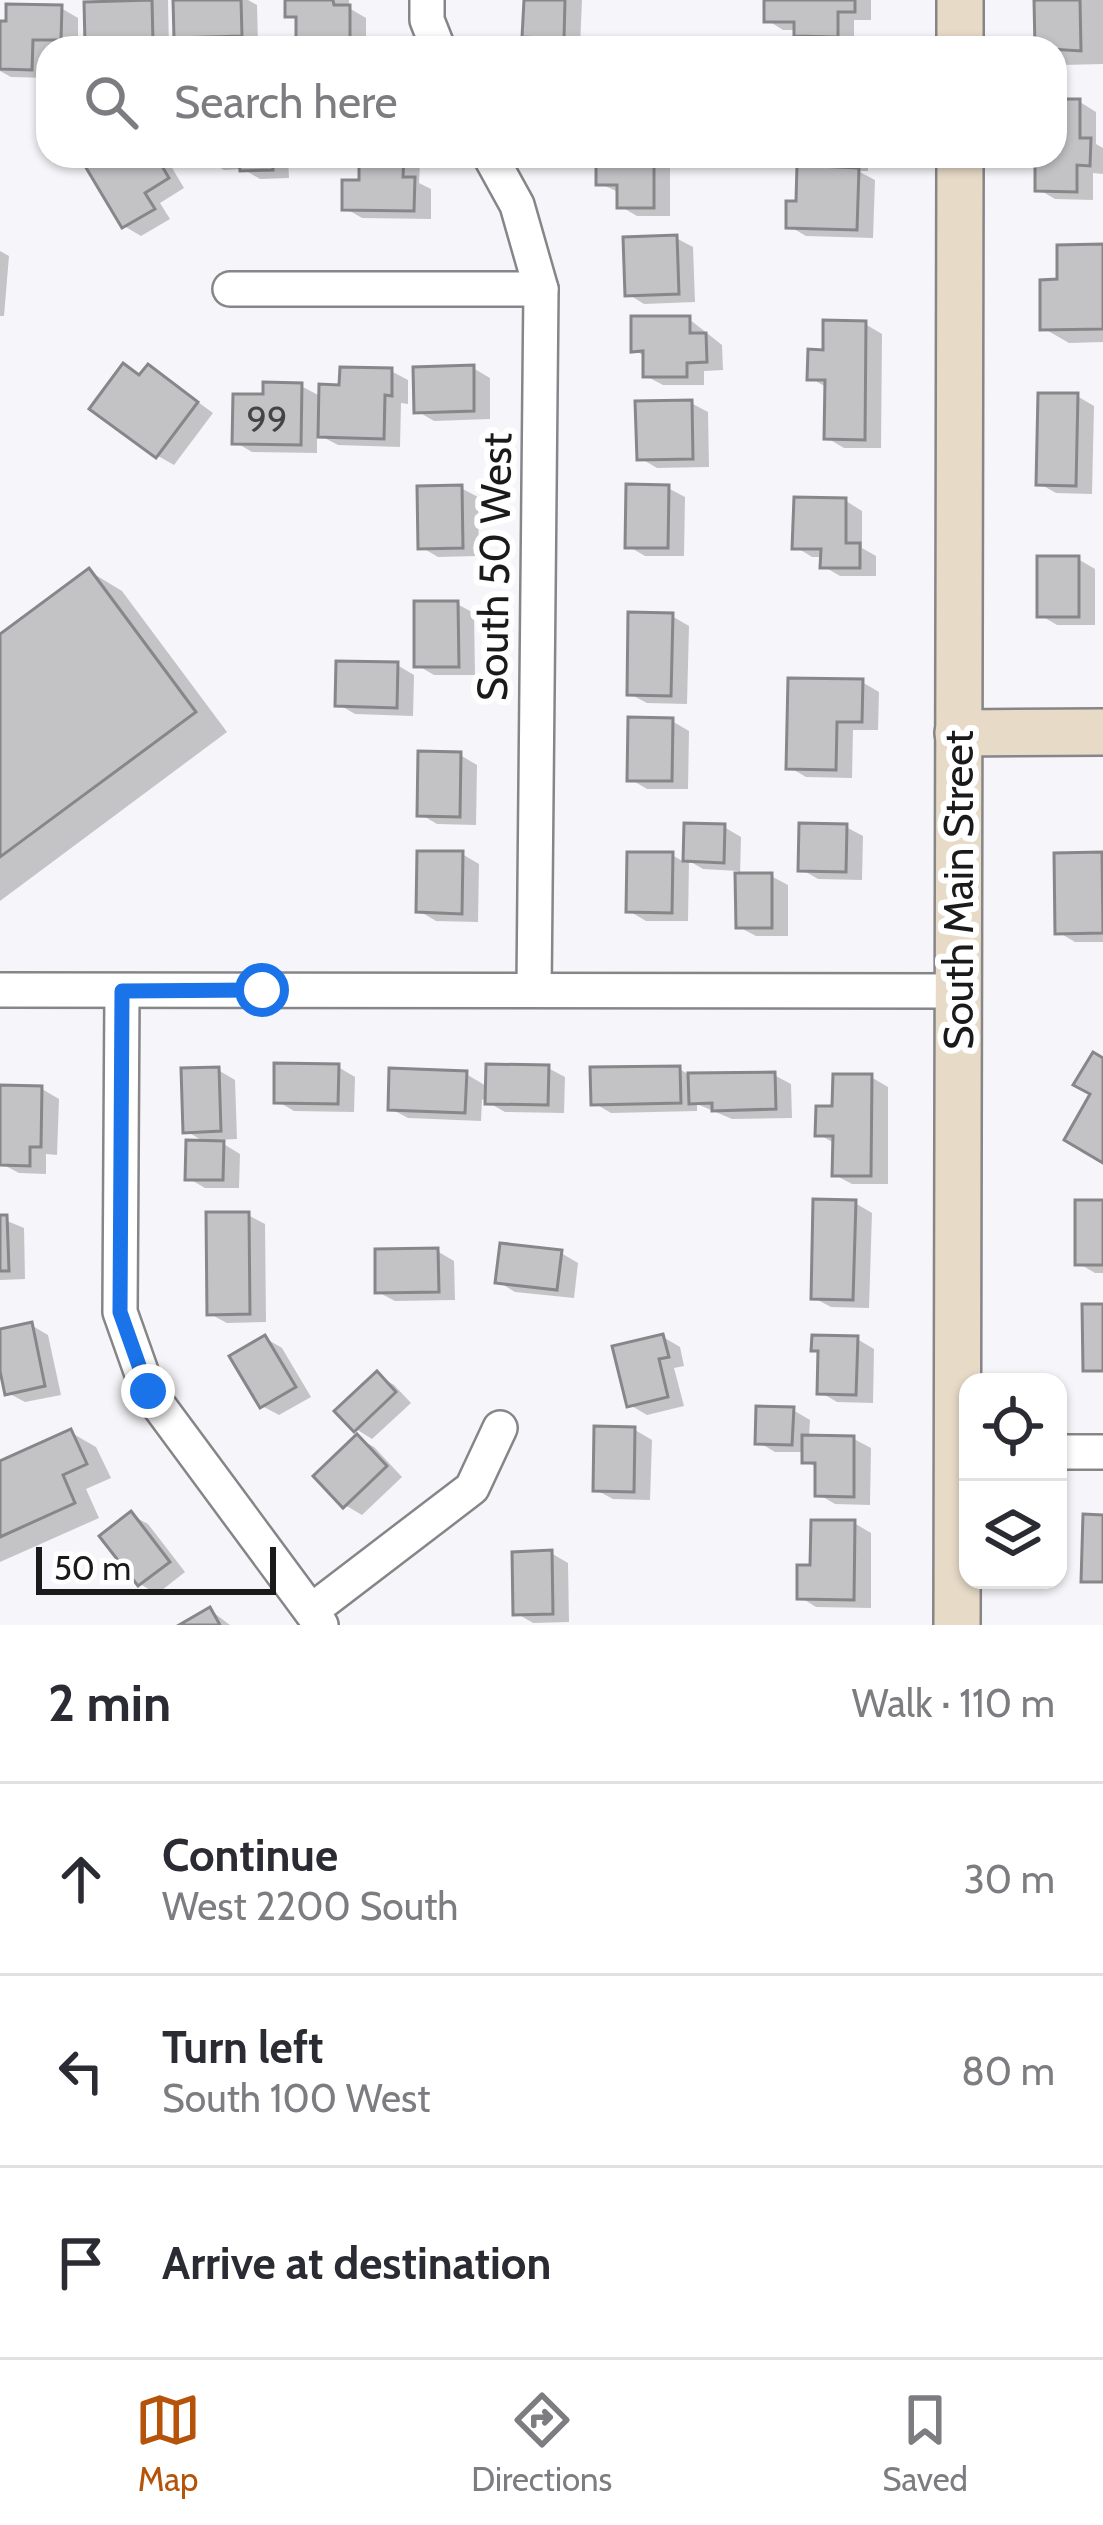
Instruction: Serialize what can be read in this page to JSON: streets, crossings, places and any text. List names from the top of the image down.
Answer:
{
  "streets": {
    "street": ["South 50 West", "South Main Street"]
  },
  "house_numbers": ["99"],
  "scale_bar": "50 m",
  "page": {
    "search": "Search here",
    "scale": "50 m",
    "heading": ["2 min", "Walk · 110 m"],
    "list": [
      ["Continue", "West 2200 South", "30 m"],
      ["Turn left", "South 100 West", "80 m"],
      "Arrive at destination"
    ],
    "nav": ["Map", "Directions", "Saved"]
  }
}
